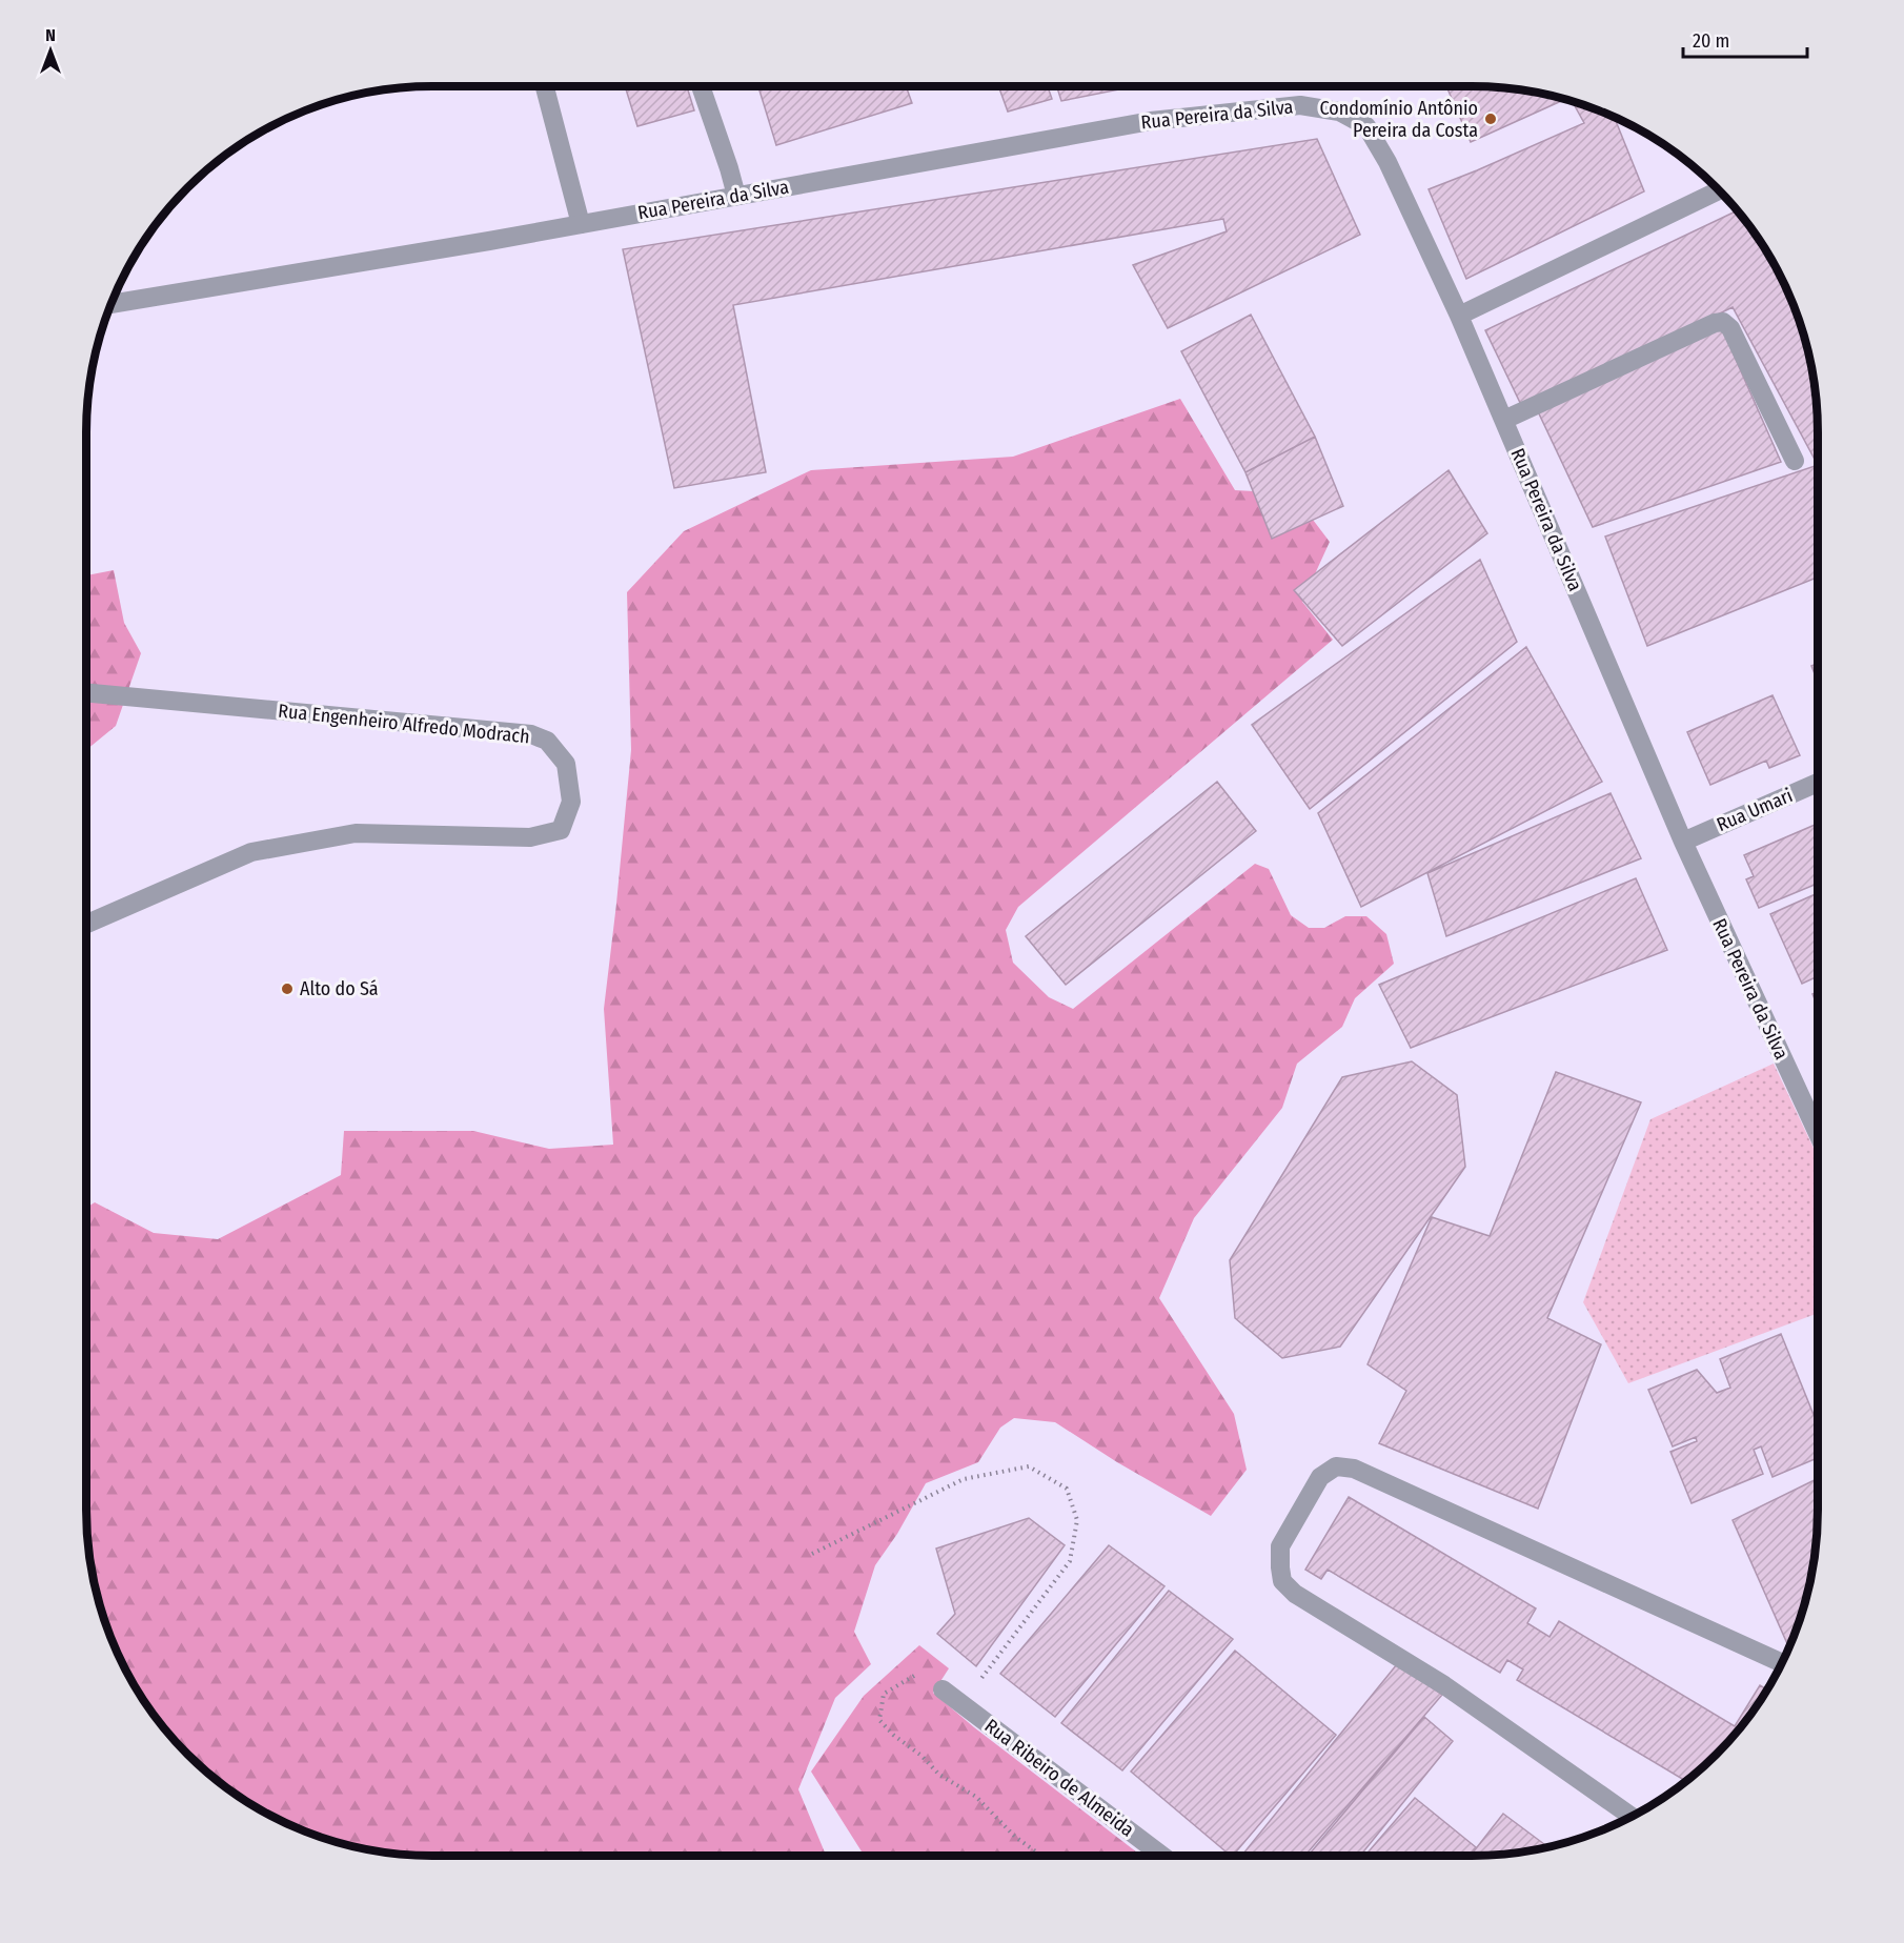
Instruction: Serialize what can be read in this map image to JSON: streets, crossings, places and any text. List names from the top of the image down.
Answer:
{
  "streets": {
    "street": [
      "Rua Pereira da Silva",
      "Rua Engenheiro Alfredo Modrach",
      "Rua Umari",
      "Rua Ribeiro de Almeida"
    ]
  },
  "crossings": [
    ["Rua Pereira da Silva", "Rua Umari"]
  ],
  "places": ["Condomínio Antônio Pereira da Costa", "Alto do Sá"],
  "scale_bar": "20 m",
  "north": "top"
}
